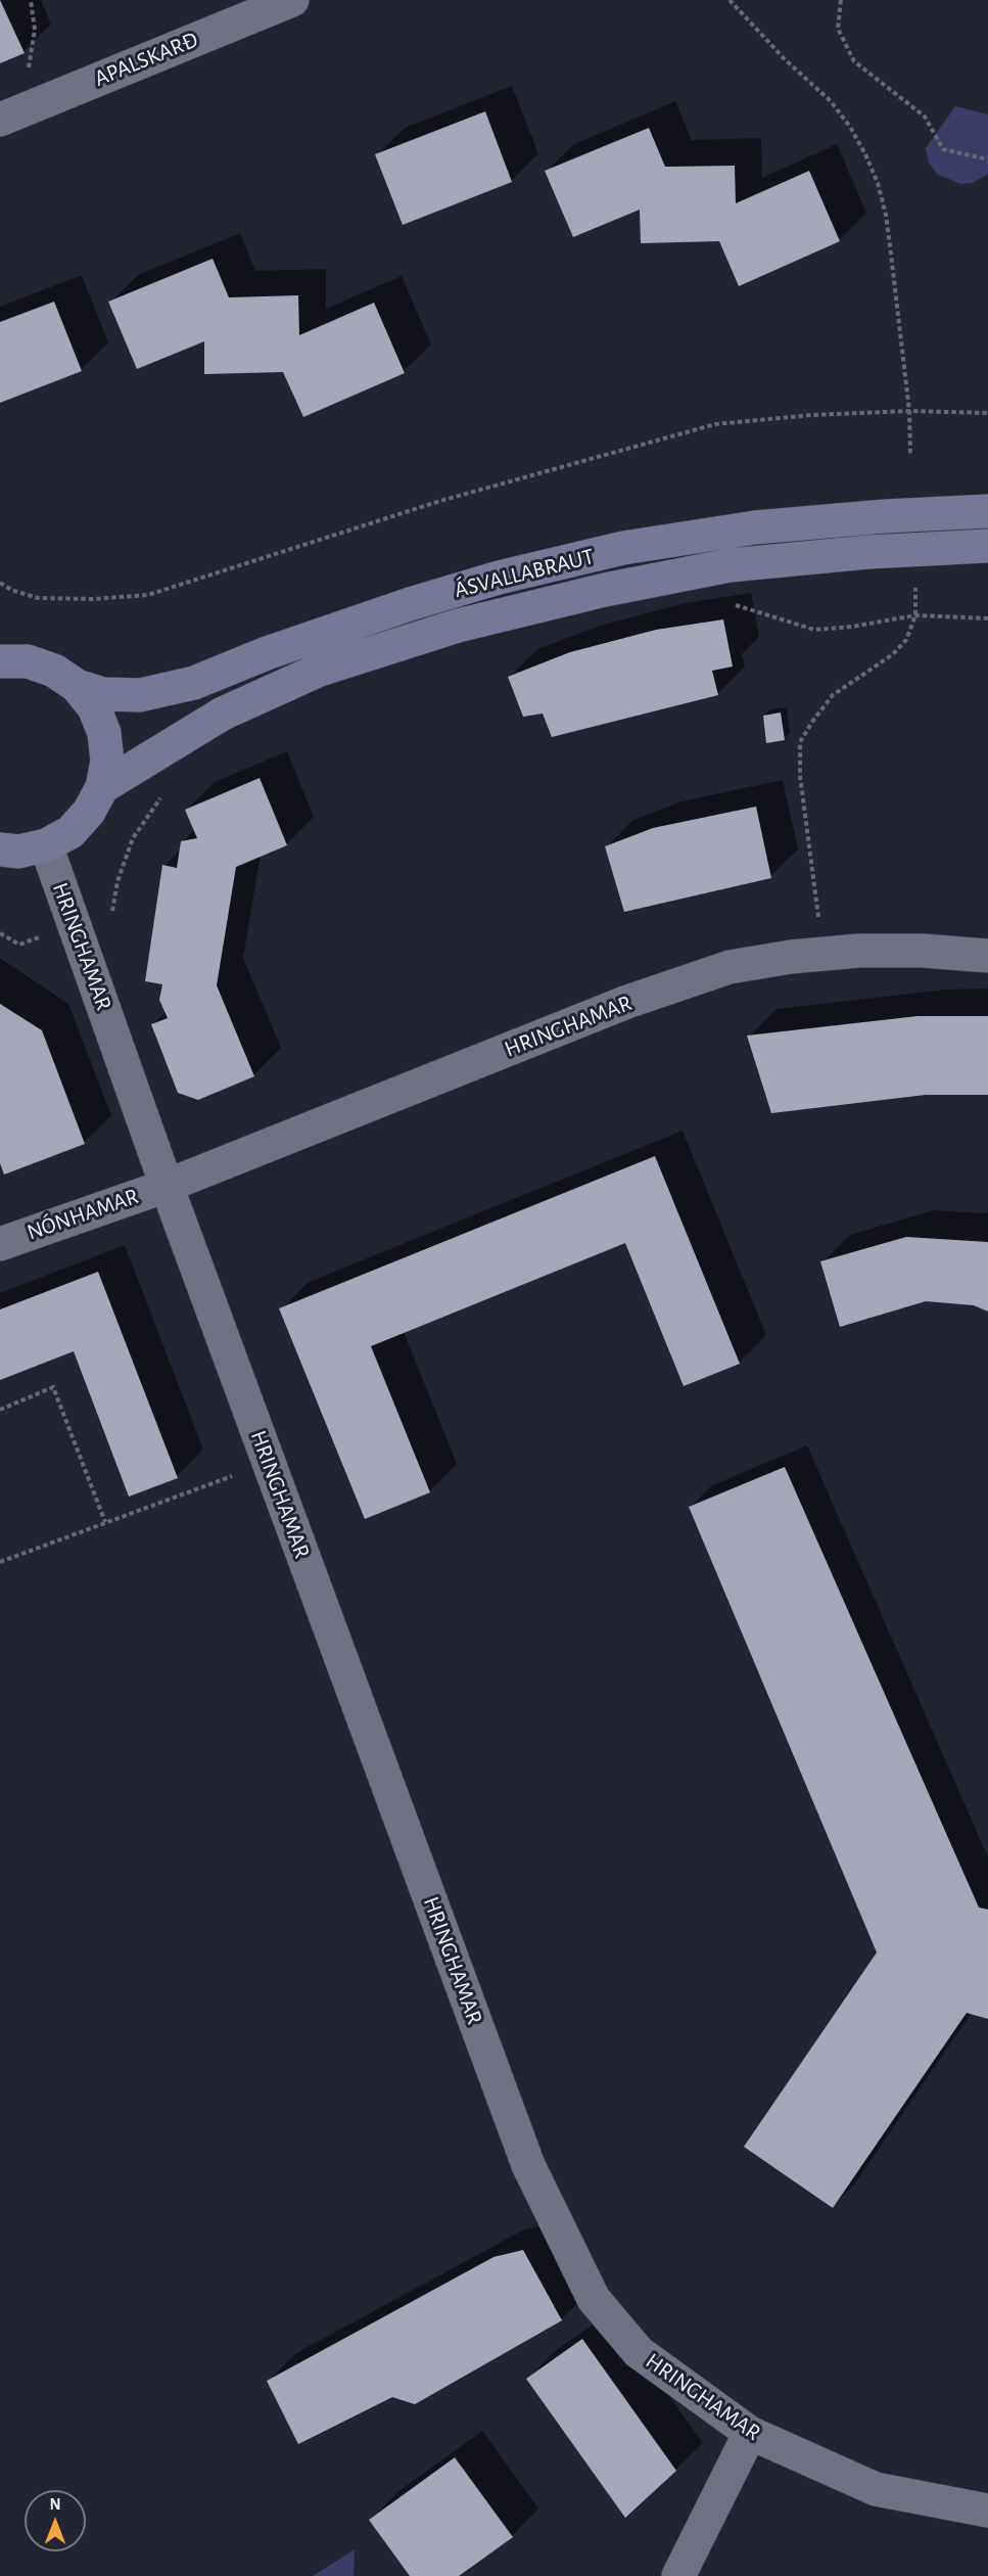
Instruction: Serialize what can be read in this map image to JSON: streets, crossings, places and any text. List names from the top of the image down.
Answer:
{
  "streets": {
    "main road": ["ÁSVALLABRAUT"],
    "street": ["APALSKARÐ", "HRINGHAMAR", "NÓNHAMAR"]
  },
  "crossings": [
    ["HRINGHAMAR", "NÓNHAMAR"]
  ],
  "north": "top"
}
